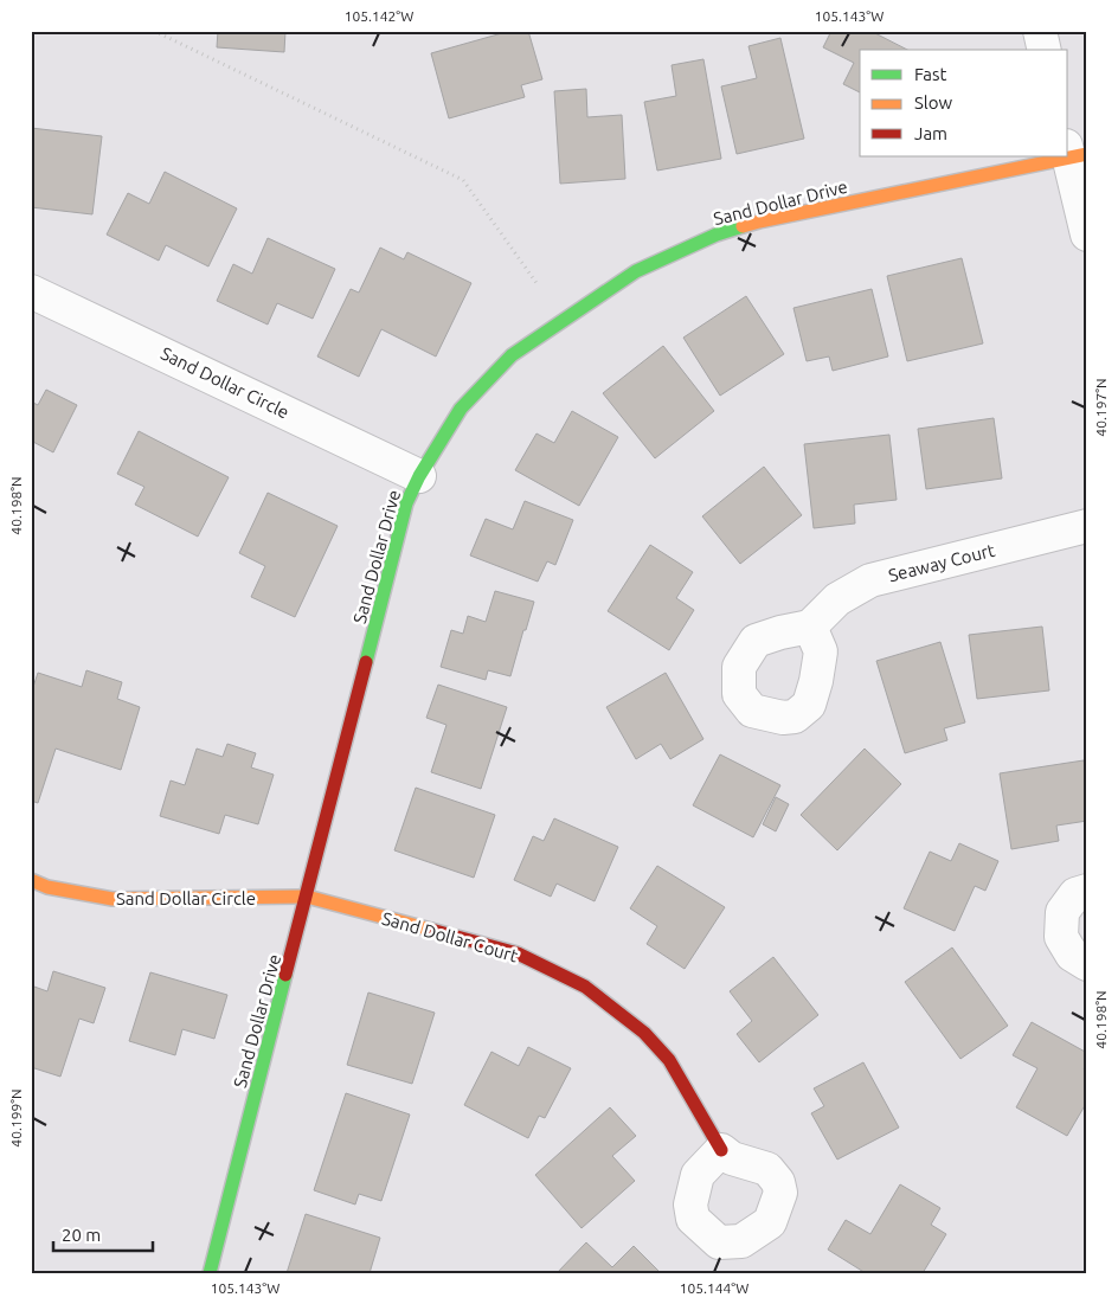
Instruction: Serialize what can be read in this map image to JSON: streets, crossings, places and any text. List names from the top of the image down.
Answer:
{
  "streets": {
    "street": [
      "Sand Dollar Drive",
      "Sand Dollar Circle",
      "Seaway Court",
      "Sand Dollar Court"
    ]
  },
  "crossings": [
    ["Sand Dollar Drive", "Sand Dollar Circle"],
    ["Sand Dollar Drive", "Sand Dollar Court"],
    ["Sand Dollar Circle", "Sand Dollar Court"]
  ],
  "legend": ["Fast", "Slow", "Jam"],
  "scale_bar": "20 m",
  "coordinates": [
    "105.142°W",
    "105.143°W",
    "40.197°N",
    "40.198°N",
    "40.199°N",
    "105.144°W"
  ]
}
